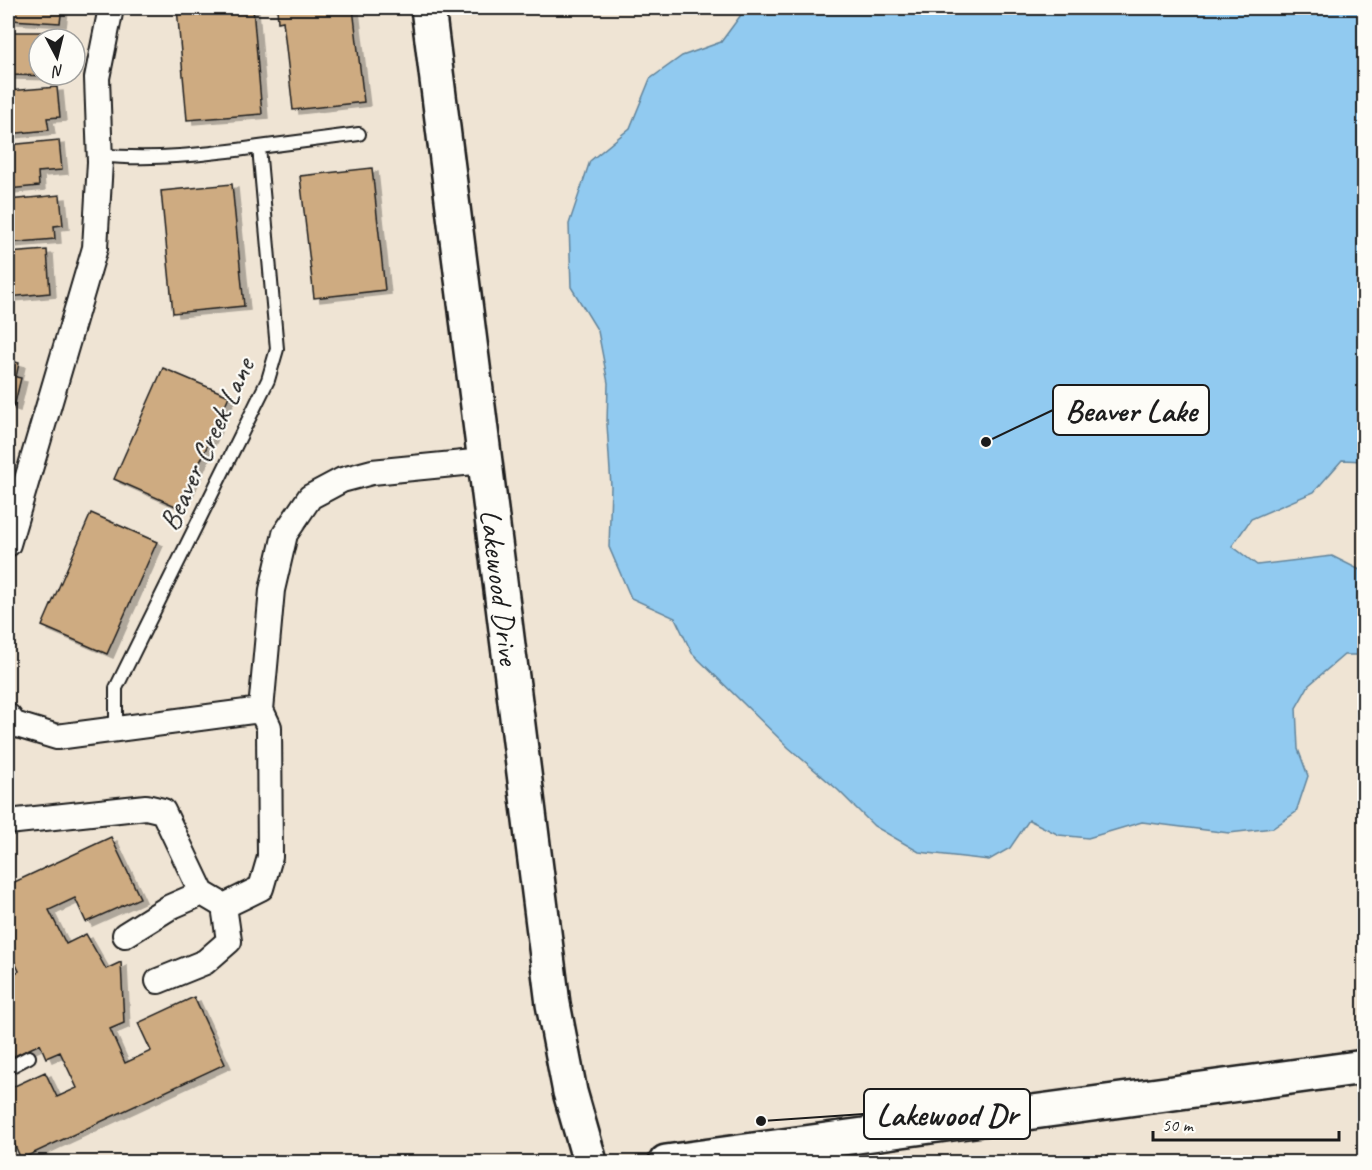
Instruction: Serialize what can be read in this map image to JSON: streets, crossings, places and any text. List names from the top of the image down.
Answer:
{
  "streets": {
    "street": ["Lakewood Drive"],
    "lane": ["Beaver Creek Lane"]
  },
  "places": ["Beaver Lake", "Lakewood Dr"],
  "scale_bar": "50 m",
  "north": "bottom"
}
